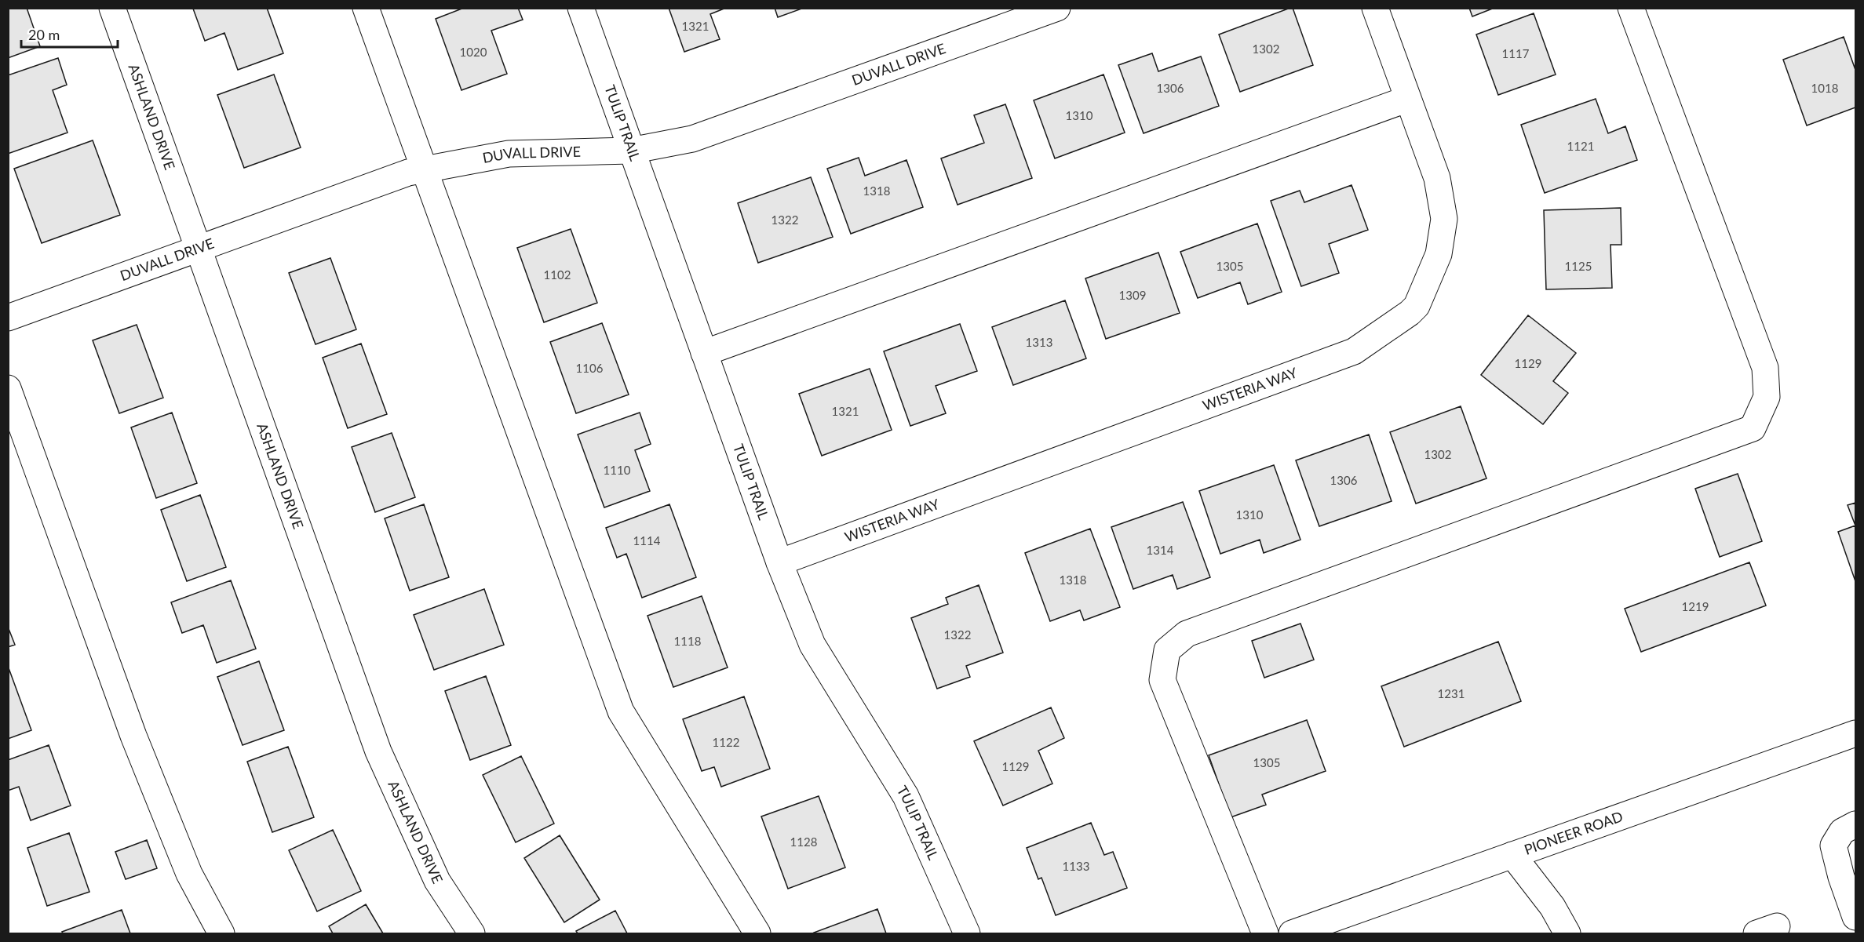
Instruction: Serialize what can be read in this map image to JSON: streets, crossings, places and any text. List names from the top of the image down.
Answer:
{
  "streets": {
    "street": [
      "DUVALL DRIVE",
      "ASHLAND DRIVE",
      "TULIP TRAIL",
      "WISTERIA WAY",
      "PIONEER ROAD"
    ]
  },
  "crossings": [
    ["DUVALL DRIVE", "ASHLAND DRIVE"],
    ["DUVALL DRIVE", "TULIP TRAIL"],
    ["TULIP TRAIL", "WISTERIA WAY"]
  ],
  "house_numbers": [
    "1321",
    "1302",
    "1020",
    "1117",
    "1306",
    "1018",
    "1310",
    "1121",
    "1318",
    "1322",
    "1305",
    "1125",
    "1102",
    "1309",
    "1313",
    "1129",
    "1106",
    "1321",
    "1302",
    "1110",
    "1306",
    "1310",
    "1114",
    "1314",
    "1318",
    "1219",
    "1322",
    "1118",
    "1231",
    "1122",
    "1305",
    "1129",
    "1128",
    "1133"
  ],
  "scale_bar": "20 m"
}
